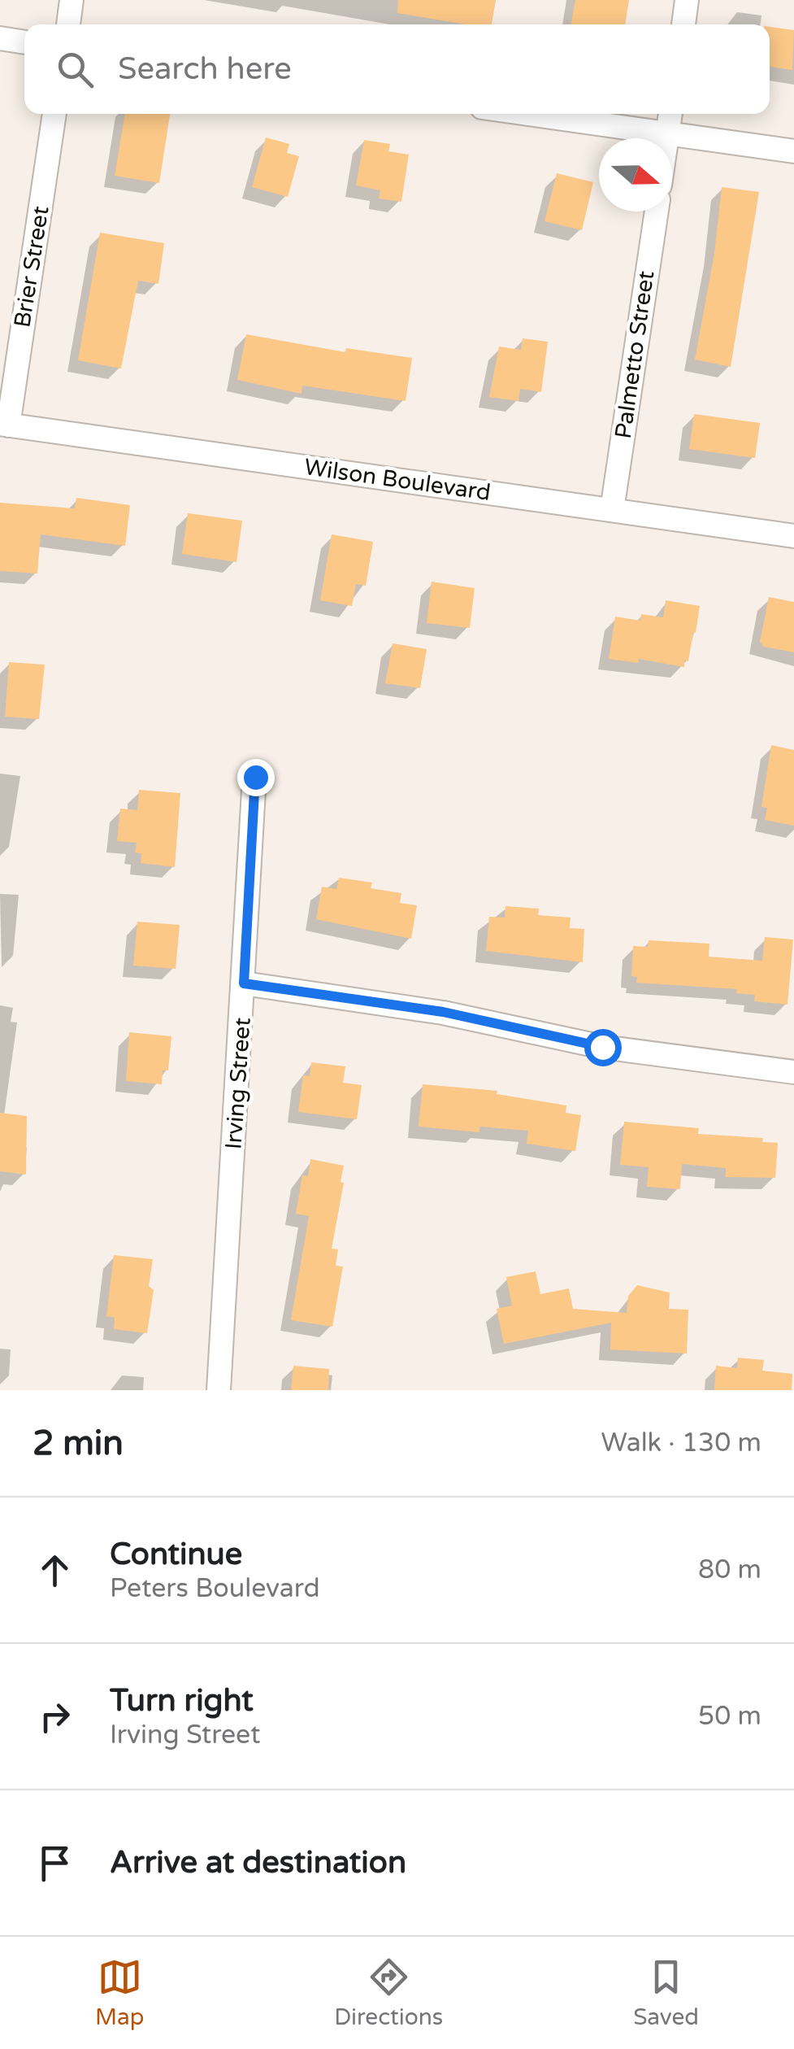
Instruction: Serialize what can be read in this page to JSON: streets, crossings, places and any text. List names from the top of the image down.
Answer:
{
  "streets": {
    "street": [
      "Brier Street",
      "Palmetto Street",
      "Wilson Boulevard",
      "Irving Street"
    ]
  },
  "crossings": [
    ["Brier Street", "Wilson Boulevard"],
    ["Palmetto Street", "Wilson Boulevard"]
  ],
  "north": "right",
  "page": {
    "search": "Search here",
    "heading": ["2 min", "Walk · 130 m"],
    "list": [
      ["Continue", "Peters Boulevard", "80 m"],
      ["Turn right", "Irving Street", "50 m"],
      "Arrive at destination"
    ],
    "nav": ["Map", "Directions", "Saved"]
  }
}
